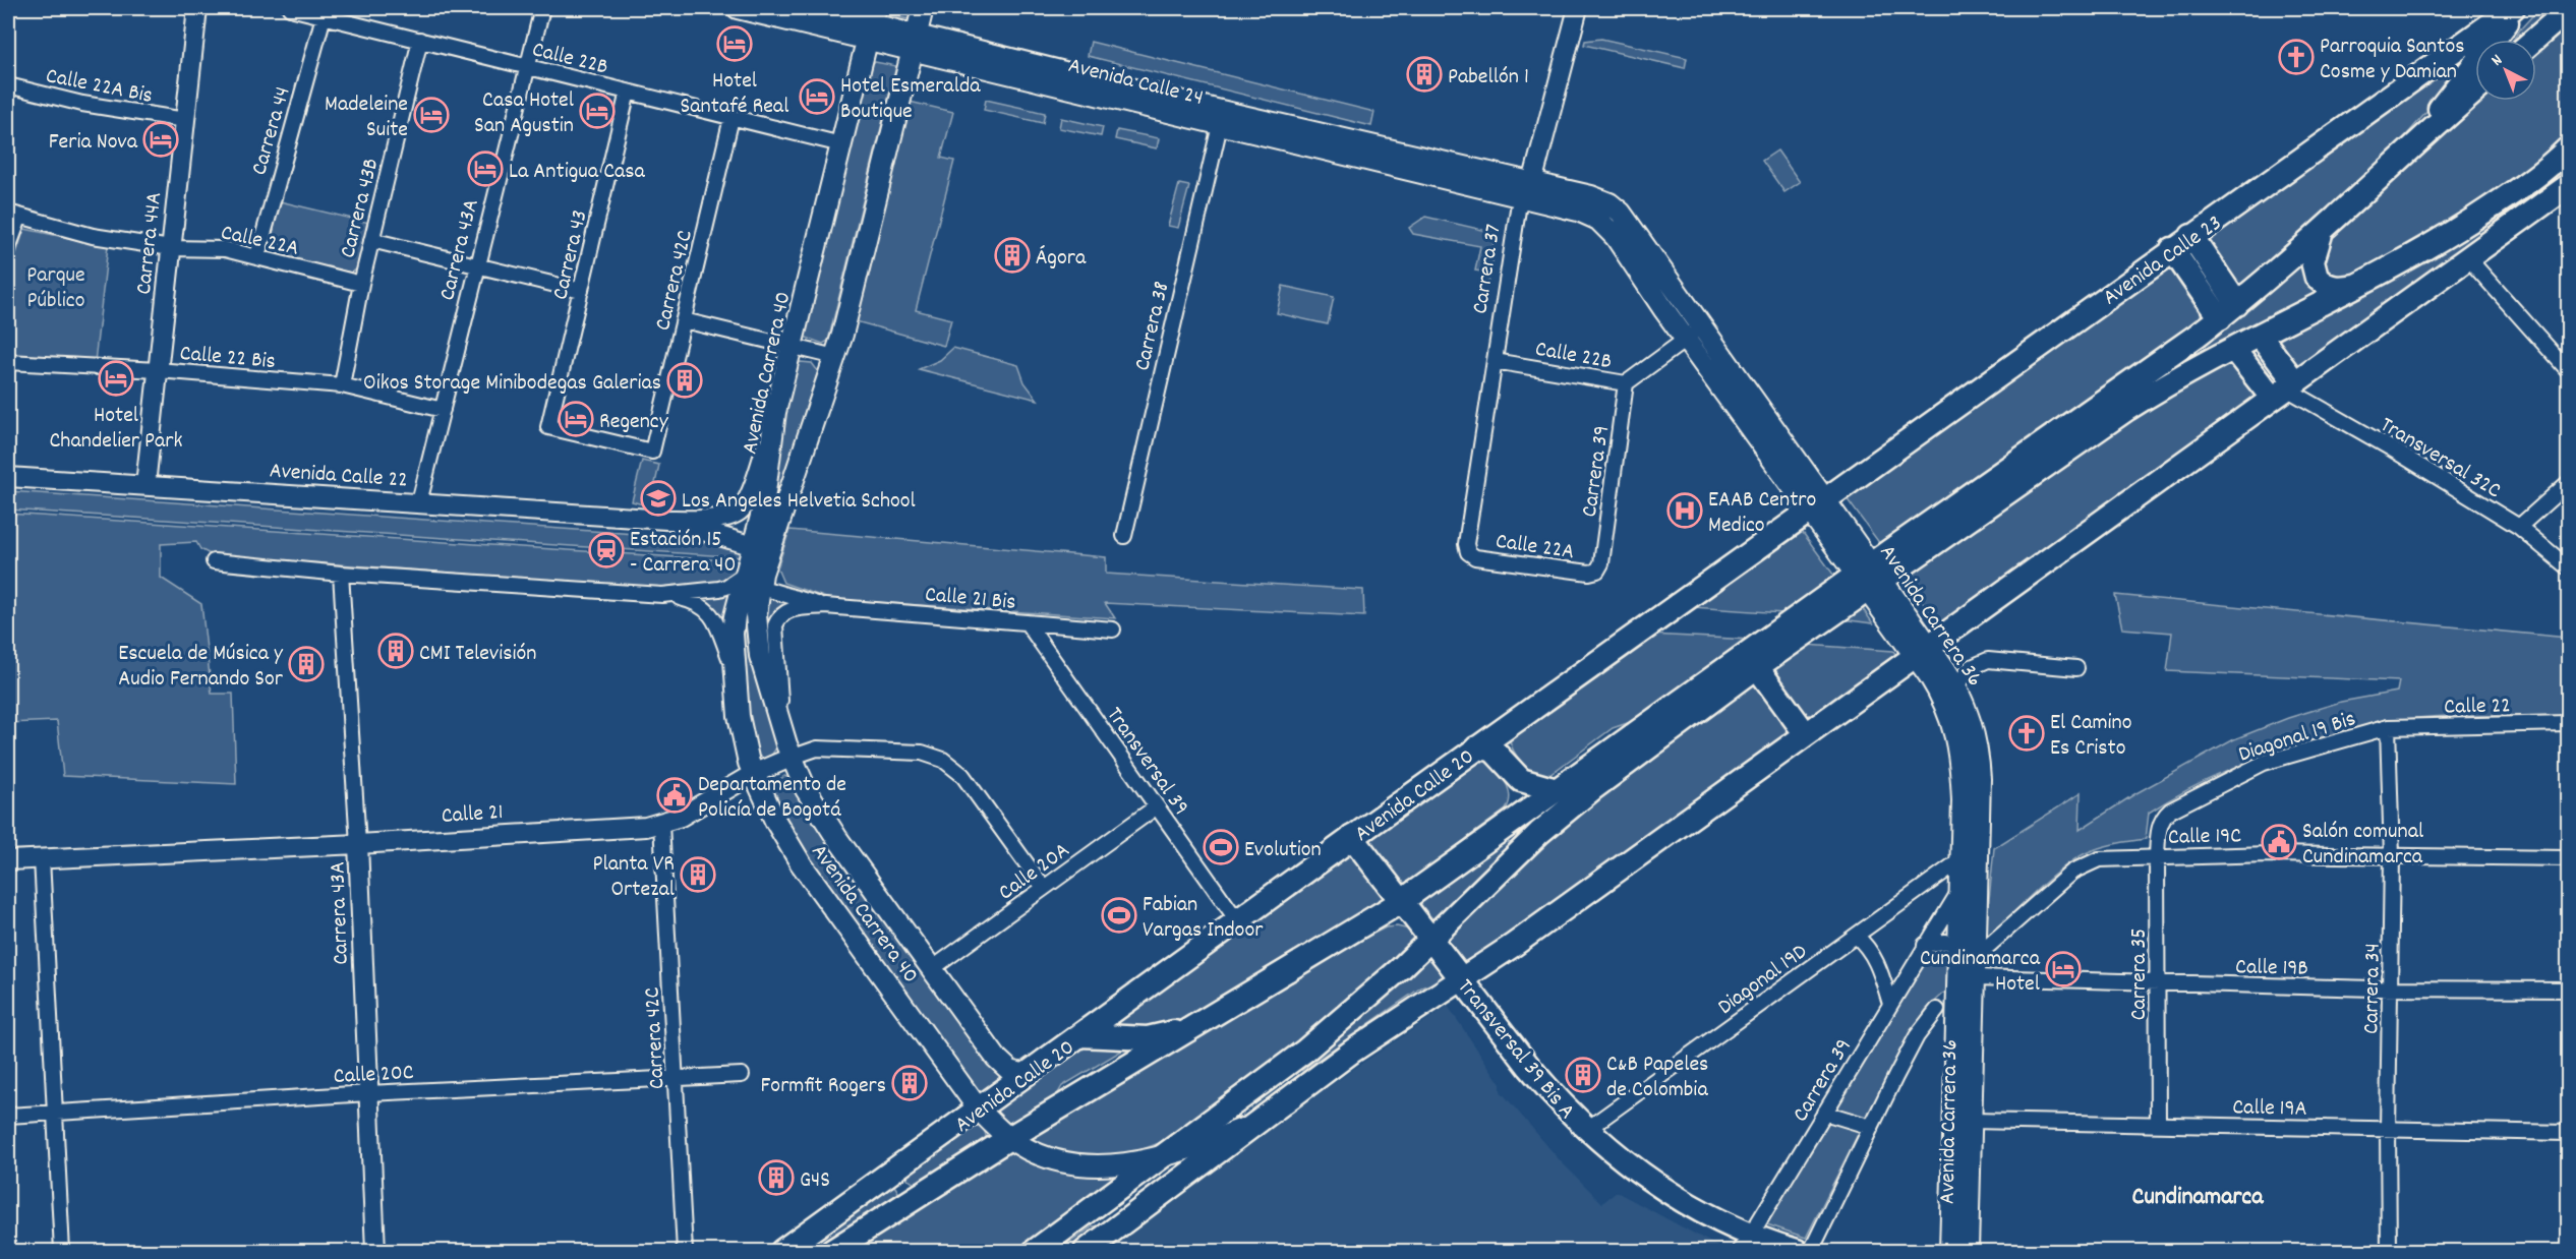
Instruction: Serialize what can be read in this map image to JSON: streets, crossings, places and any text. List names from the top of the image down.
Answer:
{
  "streets": {
    "main road": [
      "Avenida Calle 24",
      "Avenida Calle 23",
      "Avenida Carrera 40",
      "Avenida Carrera 36",
      "Avenida Calle 20",
      "Transversal 39 Bis A"
    ],
    "street": [
      "Calle 22B",
      "Calle 22A Bis",
      "Carrera 44",
      "Carrera 43B",
      "Calle 22A",
      "Carrera 44A",
      "Carrera 43A",
      "Carrera 43",
      "Carrera 37",
      "Carrera 42C",
      "Carrera 38",
      "Calle 22 Bis",
      "Transversal 32C",
      "Carrera 39",
      "Avenida Calle 22",
      "Calle 21 Bis",
      "Calle 22",
      "Diagonal 19 Bis",
      "Transversal 39",
      "Calle 21",
      "Calle 19C",
      "Calle 20A",
      "Calle 19B",
      "Carrera 35",
      "Diagonal 19D",
      "Carrera 34",
      "Calle 20C",
      "Calle 19A"
    ]
  },
  "crossings": [
    ["Calle 22B", "Carrera 44"],
    ["Calle 22B", "Carrera 43B"],
    ["Calle 22B", "Carrera 43A"],
    ["Calle 22B", "Carrera 43"],
    ["Calle 22B", "Carrera 37"],
    ["Calle 22B", "Carrera 42C"],
    ["Calle 22B", "Avenida Carrera 40"],
    ["Calle 22B", "Carrera 39"],
    ["Calle 22B", "Avenida Carrera 36"],
    ["Avenida Calle 24", "Carrera 37"],
    ["Avenida Calle 24", "Carrera 38"],
    ["Avenida Calle 24", "Avenida Carrera 40"],
    ["Avenida Calle 24", "Avenida Carrera 36"],
    ["Calle 22A Bis", "Carrera 44A"],
    ["Carrera 44", "Calle 22A"],
    ["Carrera 43B", "Calle 22A"],
    ["Carrera 43B", "Calle 22 Bis"],
    ["Calle 22A", "Carrera 44A"],
    ["Calle 22A", "Carrera 37"],
    ["Calle 22A", "Carrera 39"],
    ["Carrera 44A", "Calle 22 Bis"],
    ["Carrera 44A", "Avenida Calle 22"],
    ["Carrera 43A", "Calle 22 Bis"],
    ["Carrera 43A", "Avenida Calle 22"],
    ["Carrera 43A", "Calle 21"],
    ["Carrera 43A", "Calle 20C"],
    ["Carrera 43", "Carrera 42C"],
    ["Avenida Calle 23", "Avenida Carrera 36"],
    ["Avenida Calle 23", "Avenida Calle 20"],
    ["Carrera 37", "Avenida Carrera 36"],
    ["Carrera 42C", "Calle 21"],
    ["Carrera 42C", "Calle 20C"],
    ["Avenida Carrera 40", "Avenida Calle 22"],
    ["Avenida Carrera 40", "Calle 21 Bis"],
    ["Avenida Carrera 40", "Avenida Calle 20"],
    ["Avenida Carrera 40", "Calle 21"],
    ["Avenida Carrera 40", "Calle 20A"],
    ["Carrera 39", "Avenida Carrera 36"],
    ["Carrera 39", "Transversal 39 Bis A"],
    ["Calle 21 Bis", "Transversal 39"],
    ["Calle 21 Bis", "Calle 21"],
    ["Avenida Carrera 36", "Avenida Calle 20"],
    ["Avenida Carrera 36", "Calle 19C"],
    ["Avenida Carrera 36", "Calle 19B"],
    ["Avenida Carrera 36", "Diagonal 19D"],
    ["Avenida Carrera 36", "Calle 19A"],
    ["Calle 22", "Diagonal 19 Bis"],
    ["Calle 22", "Carrera 34"],
    ["Diagonal 19 Bis", "Carrera 35"],
    ["Diagonal 19 Bis", "Carrera 34"],
    ["Transversal 39", "Avenida Calle 20"],
    ["Transversal 39", "Calle 20A"],
    ["Avenida Calle 20", "Transversal 39 Bis A"],
    ["Calle 21", "Calle 20A"],
    ["Calle 19C", "Calle 19B"],
    ["Calle 19C", "Carrera 35"],
    ["Calle 19C", "Carrera 34"],
    ["Calle 19B", "Carrera 35"],
    ["Calle 19B", "Carrera 34"],
    ["Carrera 35", "Calle 19A"],
    ["Diagonal 19D", "Transversal 39 Bis A"],
    ["Carrera 34", "Calle 19A"]
  ],
  "districts": ["Cundinamarca"],
  "parks": ["Parque Público"],
  "places": {
    "hotel": [
      "Hotel Santafé Real",
      "Hotel Esmeralda Boutique",
      "Casa Hotel San Agustin",
      "Madeleine Suite",
      "Feria Nova",
      "La Antigua Casa",
      "Hotel Chandelier Park",
      "Regency",
      "Cundinamarca Hotel"
    ],
    "church": ["Parroquia Santos Cosme y Damian", "El Camino Es Cristo"],
    "building": [
      "Pabellón 1",
      "Ágora",
      "Oikos Storage Minibodegas Galerias",
      "CMI Televisión",
      "Escuela de Música y Audio Fernando Sor",
      "Planta VR Ortezal",
      "C&B Papeles de Colombia",
      "Formfit Rogers",
      "G4S"
    ],
    "school or university": ["Los Angeles Helvetia School"],
    "hospital": ["EAAB Centro Medico"],
    "station": ["Estación 15 - Carrera 40"],
    "public building": ["Departamento de Policía de Bogotá", "Salón comunal Cundinamarca"],
    "sports": ["Evolution", "Fabian Vargas Indoor"]
  },
  "north": "top left"
}
